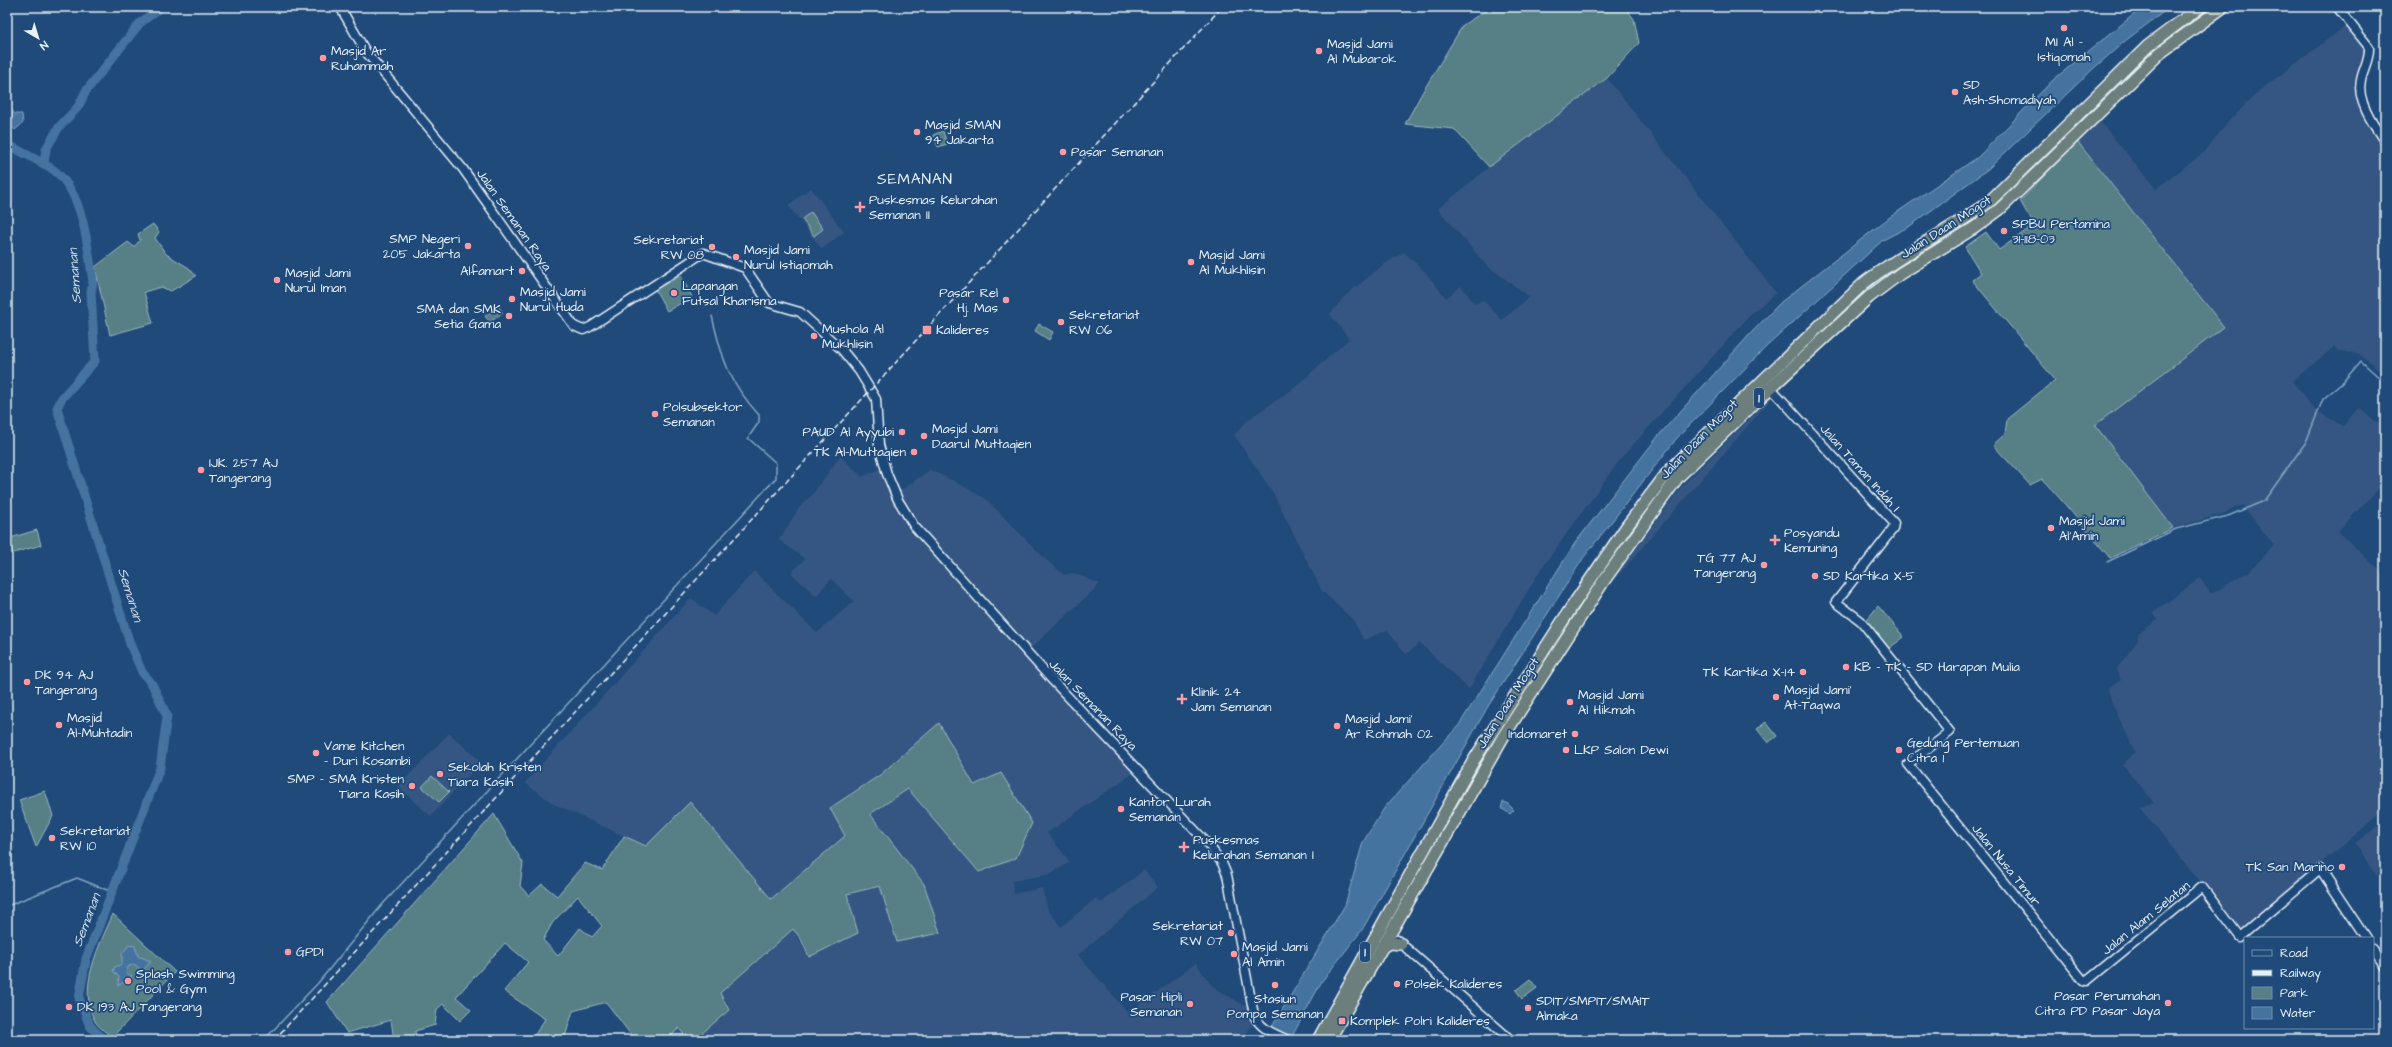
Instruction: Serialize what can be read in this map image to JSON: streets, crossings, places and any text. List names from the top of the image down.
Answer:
{
  "streets": {
    "highway": ["Jalan Daan Mogot", "1"],
    "street": [
      "Jalan Semanan Raya",
      "Jalan Taman Indah I",
      "Jalan Nusa Timur",
      "Jalan Alam Selatan"
    ]
  },
  "crossings": [
    ["Jalan Daan Mogot", "1"],
    ["Jalan Daan Mogot", "Jalan Taman Indah I"],
    ["Jalan Taman Indah I", "Jalan Nusa Timur"],
    ["Jalan Nusa Timur", "Jalan Alam Selatan"]
  ],
  "districts": ["SEMANAN"],
  "water": ["Semanan"],
  "places": {
    "other": [
      "MI Al - Istiqomah",
      "Masjid Jami Al Mubarok",
      "Masjid Ar Ruhammah",
      "SD Ash-Shomadiyah",
      "Masjid SMAN 94 Jakarta",
      "Pasar Semanan",
      "SPBU Pertamina 31-118-03",
      "SMP Negeri 205 Jakarta",
      "Sekretariat RW 08",
      "Masjid Jami Nurul Istiqomah",
      "Masjid Jami Al Mukhlisin",
      "Alfamart",
      "Masjid Jami Nurul Iman",
      "Lapangan Futsal Kharisma",
      "Masjid Jami Nurul Huda",
      "Pasar Rel Hj. Mas",
      "SMA dan SMK Setia Gama",
      "Sekretariat RW 06",
      "Mushola Al Mukhlisin",
      "Polsubsektor Semanan",
      "PAUD Al Ayyubi",
      "Masjid Jami Daarul Muttaqien",
      "TK Al-Muttaqien",
      "IJK. 257 AJ Tangerang",
      "Masjid Jami Al'Amin",
      "TG 77 AJ Tangerang",
      "SD Kartika X-5",
      "KB - TK - SD Harapan Mulia",
      "TK Kartika X-14",
      "DK 94 AJ Tangerang",
      "Masjid Jami' At-Taqwa",
      "Masjid Jami Al Hikmah",
      "Masjid Al-Muhtadin",
      "Masjid Jami' Ar Rohmah 02",
      "Indomaret",
      "LKP Salon Dewi",
      "Gedung Pertemuan Citra 1",
      "Vame Kitchen - Duri Kosambi",
      "Sekolah Kristen Tiara Kasih",
      "SMP - SMA Kristen Tiara Kasih",
      "Kantor Lurah Semanan",
      "Sekretariat RW 10",
      "TK San Marino",
      "Sekretariat RW 07",
      "GPDI",
      "Masjid Jami Al Amin",
      "Splash Swimming Pool & Gym",
      "Polsek Kalideres",
      "Stasiun Pompa Semanan",
      "Pasar Perumahan Citra PD Pasar Jaya",
      "Pasar Hipli Semanan",
      "DK 193 AJ Tangerang",
      "SDIT/SMPIT/SMAIT Almaka"
    ],
    "health": [
      "Puskesmas Kelurahan Semanan II",
      "Posyandu Kemuning",
      "Klinik 24 Jam Semanan",
      "Puskesmas Kelurahan Semanan I"
    ],
    "transit": ["Kalideres", "Komplek Polri Kalideres"]
  },
  "legend": [
    "Road",
    "Railway",
    "Park",
    "Water"
  ],
  "north": "bottom right"
}
